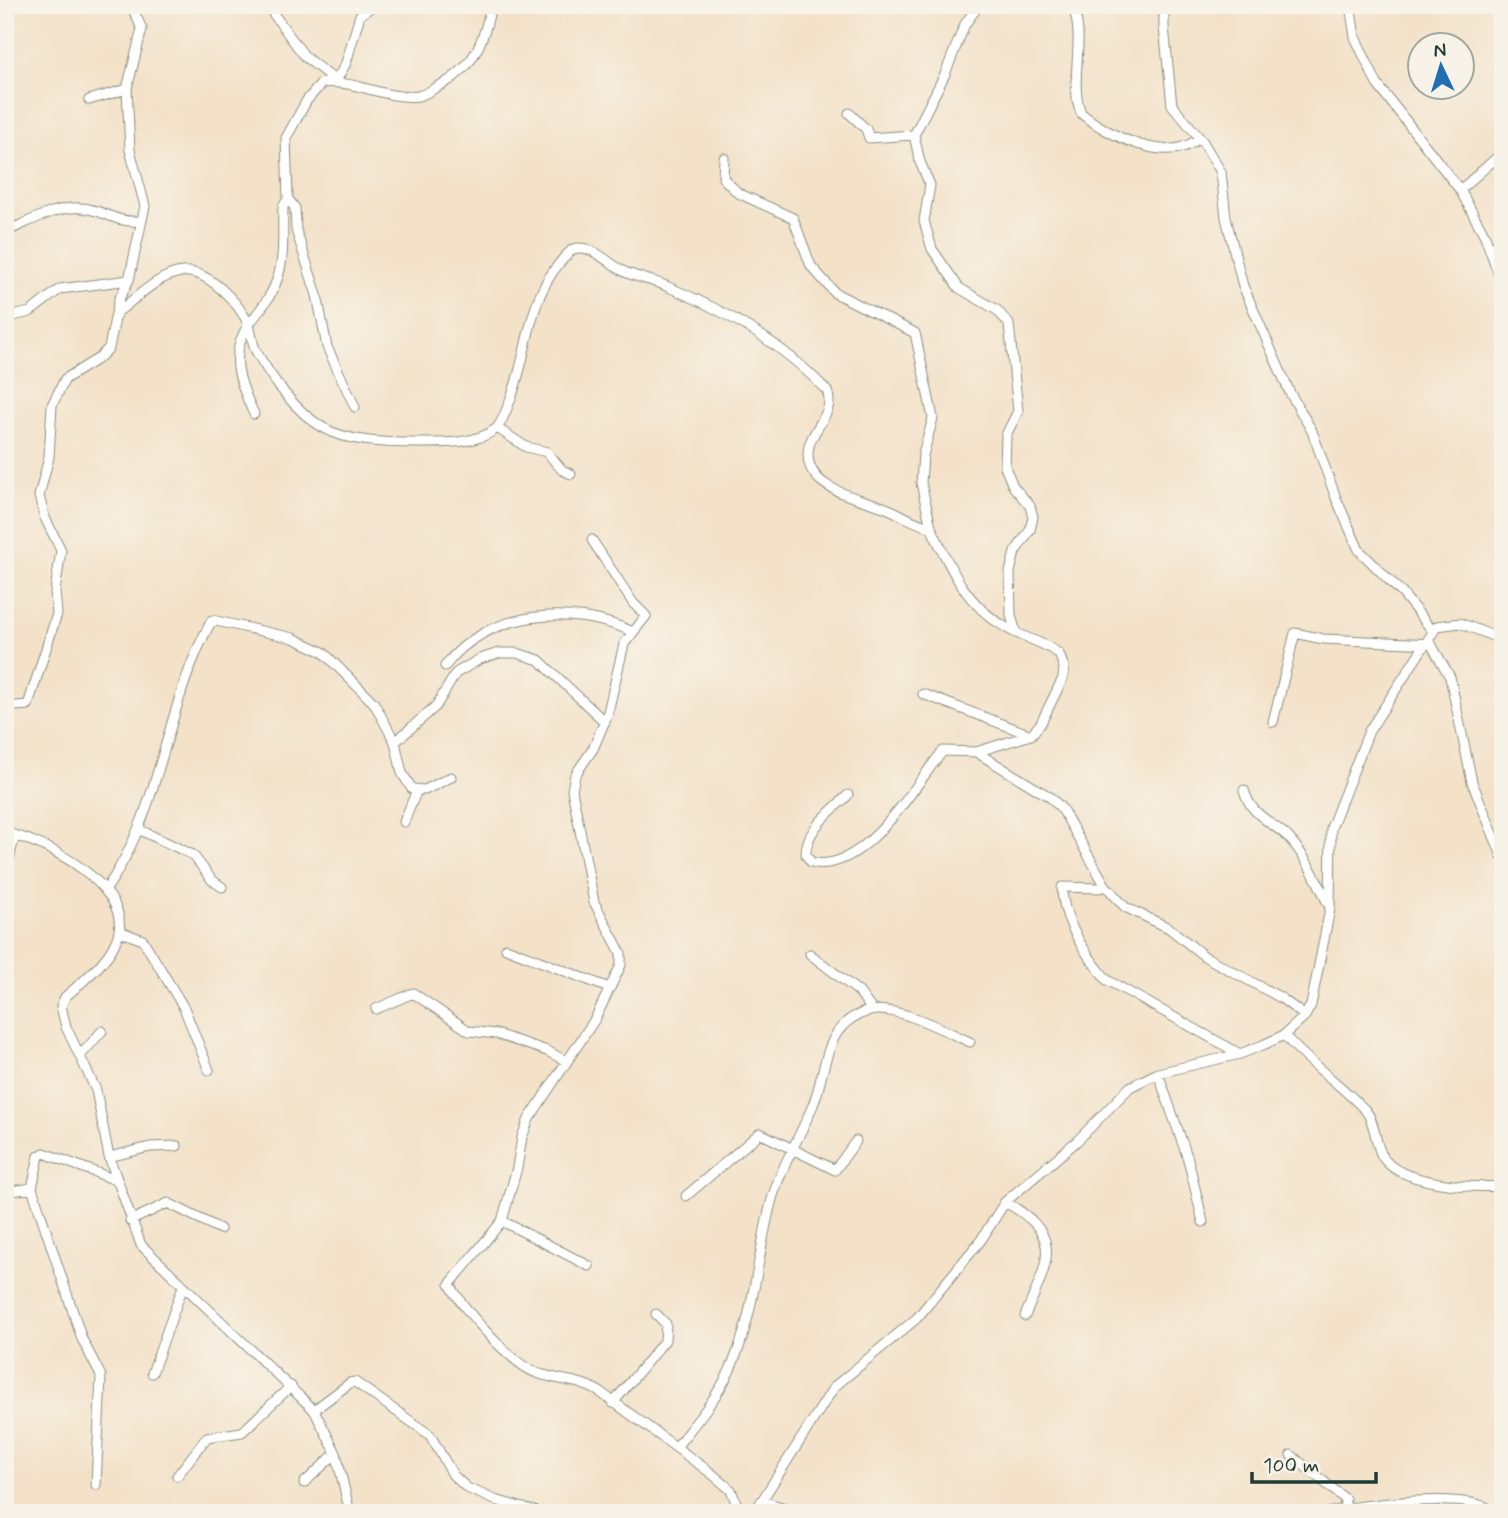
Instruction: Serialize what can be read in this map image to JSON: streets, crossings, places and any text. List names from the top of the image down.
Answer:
{
  "scale_bar": "100 m",
  "north": "top"
}
